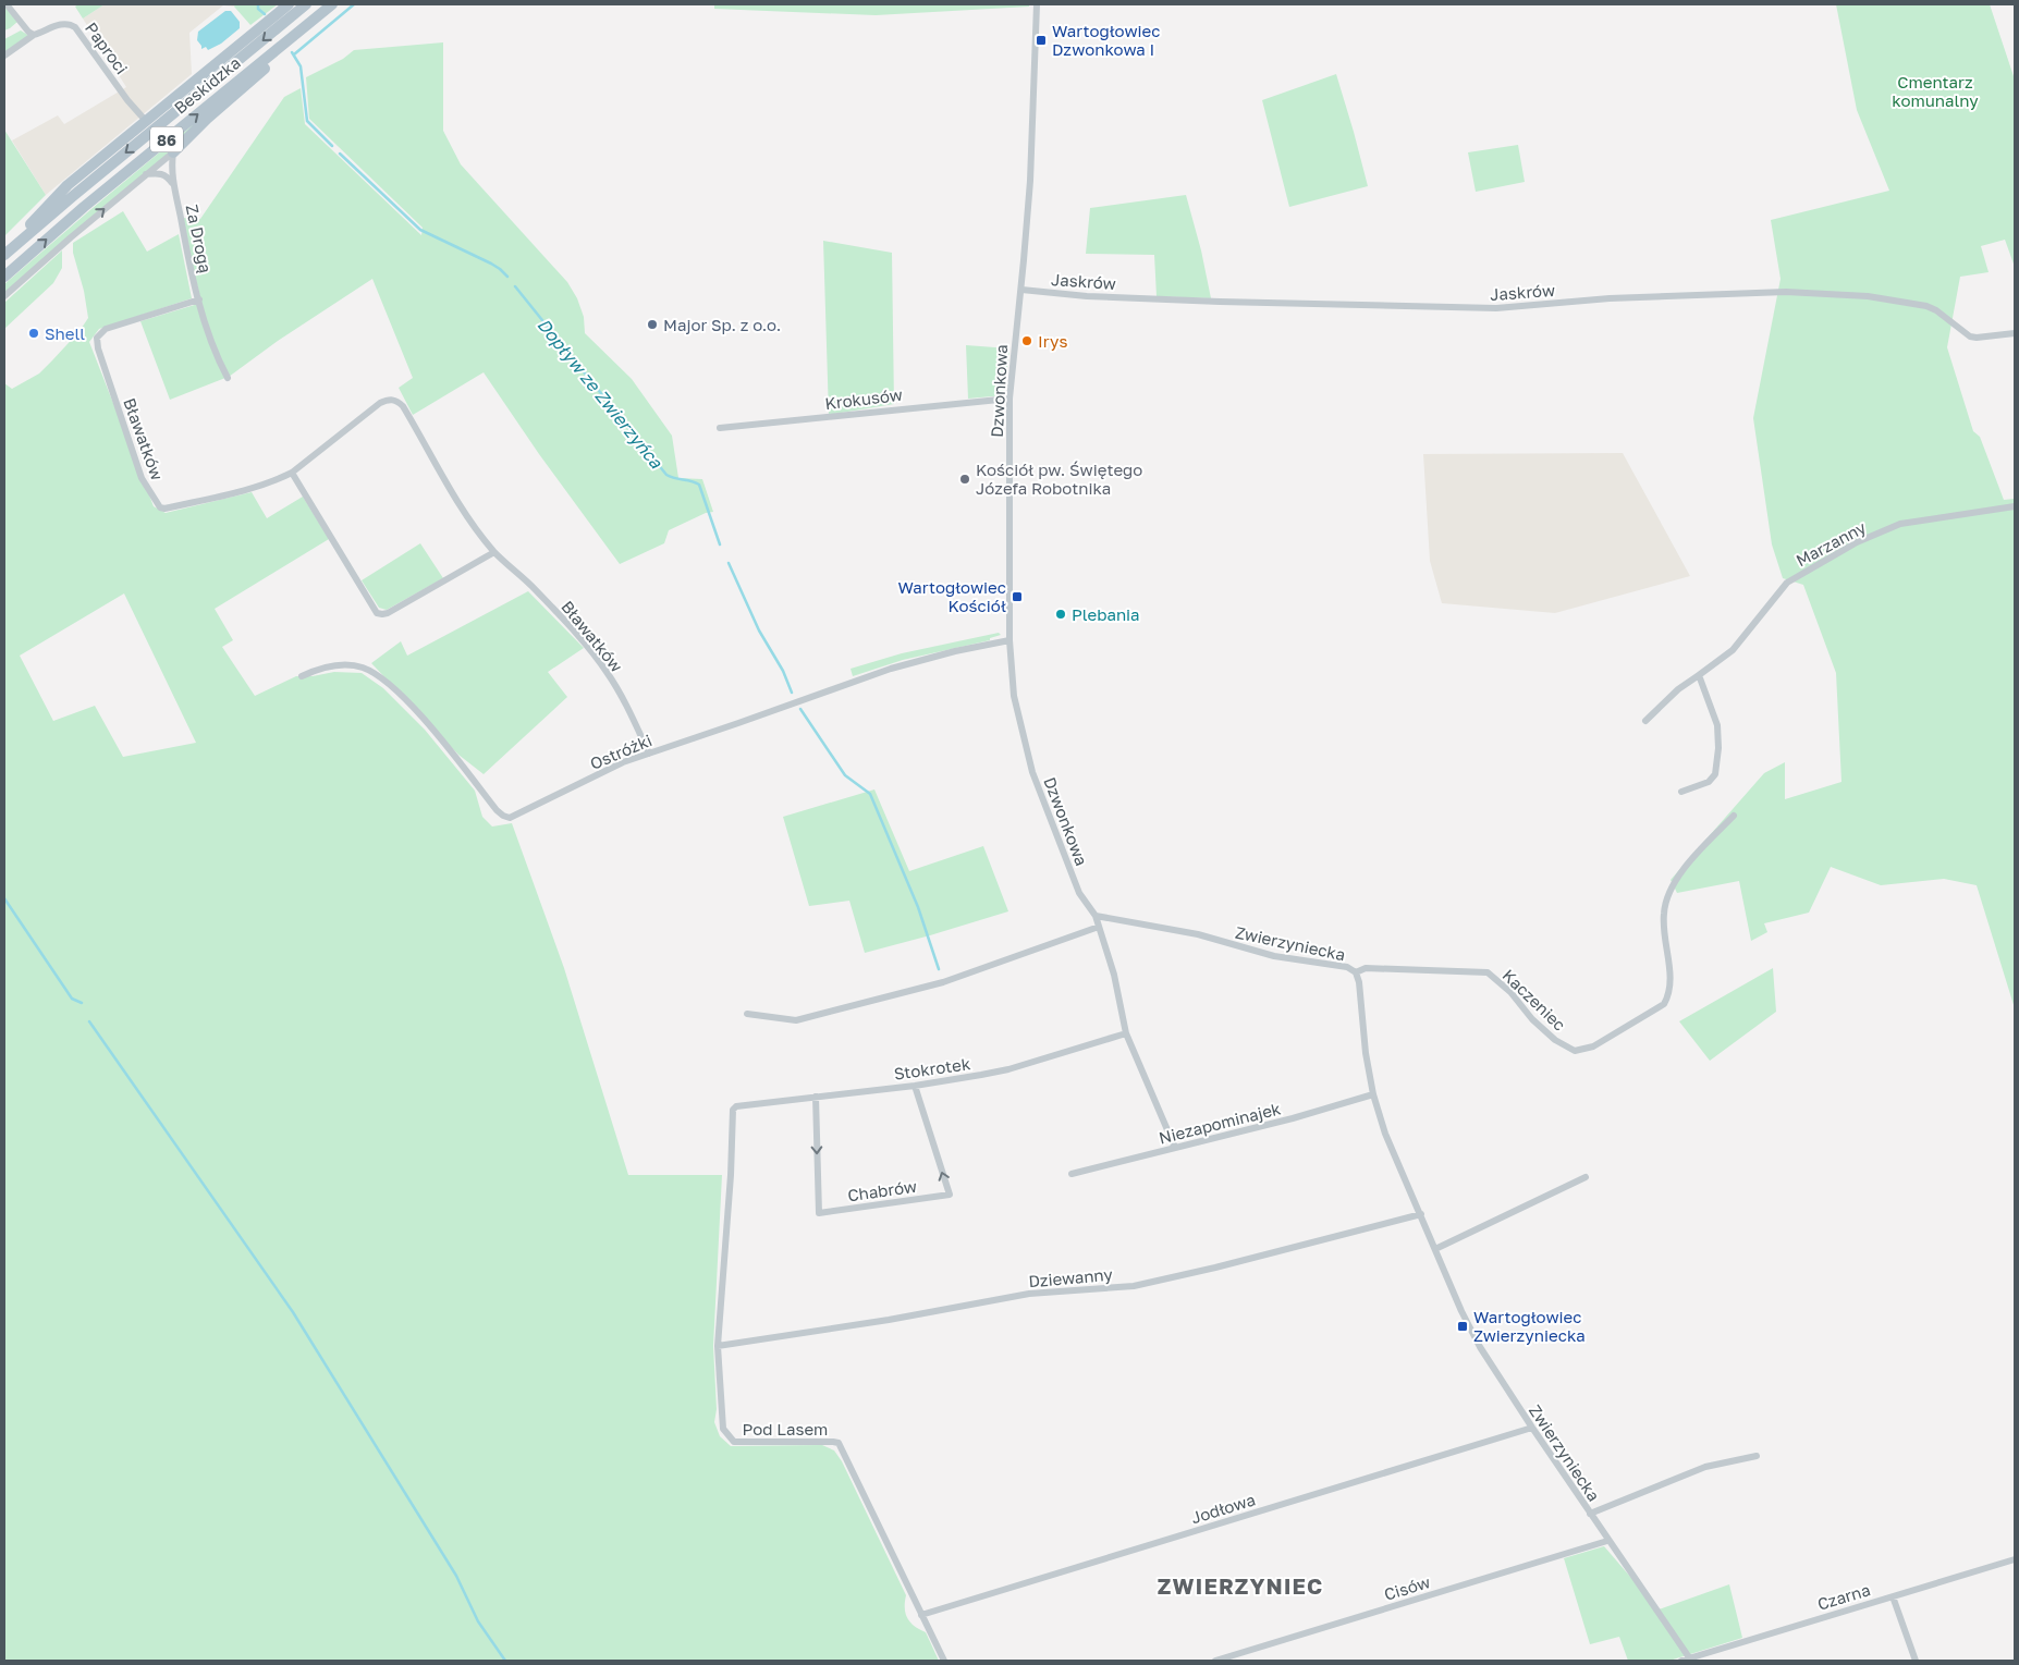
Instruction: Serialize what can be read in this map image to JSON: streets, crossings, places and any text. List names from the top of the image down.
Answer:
{
  "streets": {
    "main road": ["Beskidzka", "86"],
    "street": [
      "Paproci",
      "Za Drogą",
      "Jaskrów",
      "Dzwonkowa",
      "Krokusów",
      "Bławatków",
      "Marzanny",
      "Ostróżki",
      "Zwierzyniecka",
      "Kaczeniec",
      "Stokrotek",
      "Niezapominajek",
      "Chabrów",
      "Dziewanny",
      "Pod Lasem",
      "Jodłowa",
      "Cisów",
      "Czarna"
    ]
  },
  "crossings": [
    ["Za Drogą", "Bławatków"],
    ["Jaskrów", "Dzwonkowa"],
    ["Dzwonkowa", "Krokusów"],
    ["Dzwonkowa", "Ostróżki"],
    ["Dzwonkowa", "Zwierzyniecka"],
    ["Dzwonkowa", "Stokrotek"],
    ["Dzwonkowa", "Niezapominajek"],
    ["Bławatków", "Ostróżki"],
    ["Zwierzyniecka", "Kaczeniec"],
    ["Zwierzyniecka", "Niezapominajek"],
    ["Zwierzyniecka", "Dziewanny"],
    ["Zwierzyniecka", "Jodłowa"],
    ["Zwierzyniecka", "Cisów"],
    ["Zwierzyniecka", "Czarna"],
    ["Stokrotek", "Chabrów"],
    ["Stokrotek", "Pod Lasem"],
    ["Dziewanny", "Pod Lasem"],
    ["Pod Lasem", "Jodłowa"]
  ],
  "districts": ["ZWIERZYNIEC"],
  "water": ["Dopływ ze Zwierzyńca"],
  "parks": ["Cmentarz komunalny"],
  "places": {
    "transit": ["Wartogłowiec Dzwonkowa I", "Wartogłowiec Kościół", "Wartogłowiec Zwierzyniecka"],
    "other": [
      "Major Sp. z o.o.",
      "Shell",
      "Irys",
      "Kościół pw. Świętego Józefa Robotnika",
      "Plebania"
    ]
  }
}
